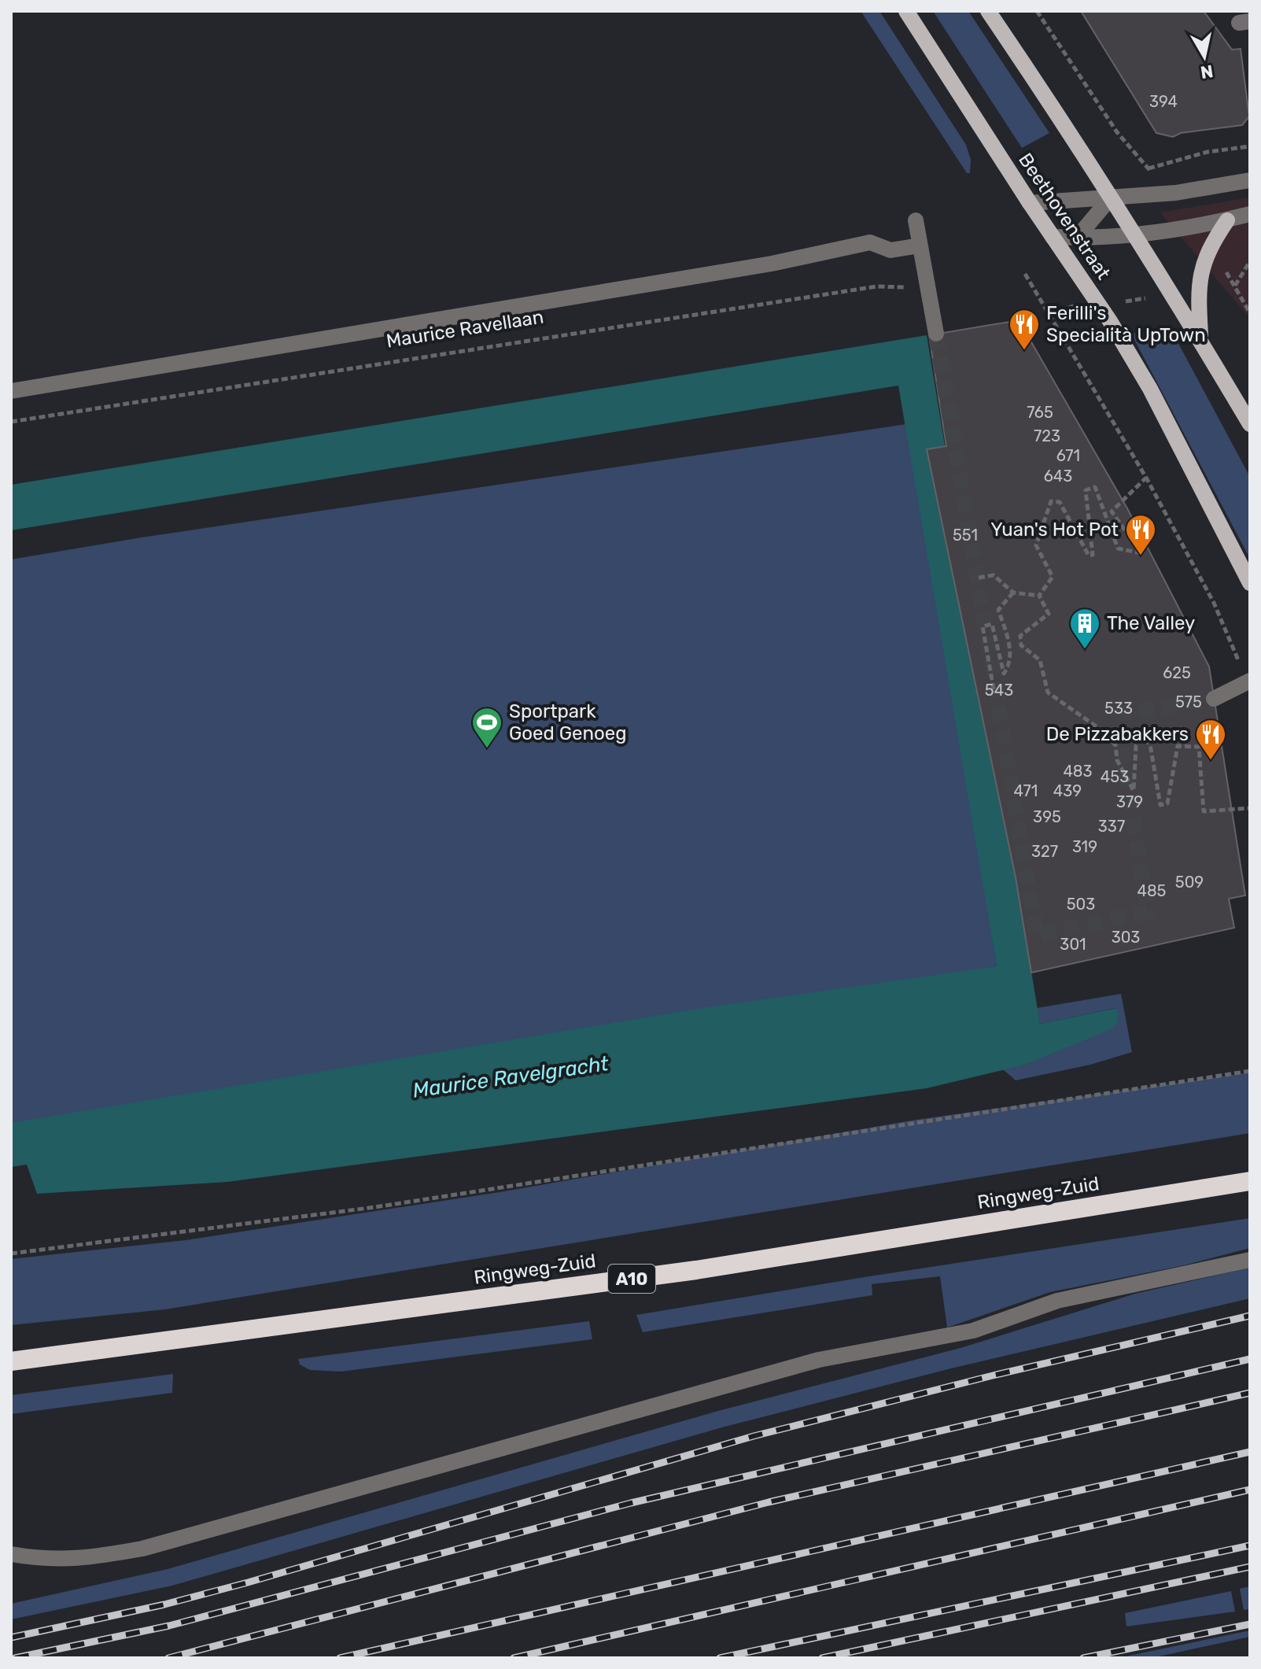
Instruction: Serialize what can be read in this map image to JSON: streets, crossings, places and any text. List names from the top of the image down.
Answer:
{
  "streets": {
    "highway": ["Ringweg-Zuid", "A10"],
    "main road": ["Beethovenstraat"],
    "street": ["Maurice Ravellaan"]
  },
  "water": ["Maurice Ravelgracht"],
  "places": {
    "restaurant": ["Ferilli's Specialità UpTown", "Yuan's Hot Pot", "De Pizzabakkers"],
    "building": ["The Valley"],
    "sports": ["Sportpark Goed Genoeg"]
  },
  "house_numbers": [
    "394",
    "765",
    "723",
    "671",
    "643",
    "551",
    "625",
    "543",
    "575",
    "533",
    "483",
    "453",
    "471",
    "439",
    "379",
    "395",
    "337",
    "319",
    "327",
    "509",
    "485",
    "503",
    "303",
    "301"
  ],
  "north": "bottom"
}
